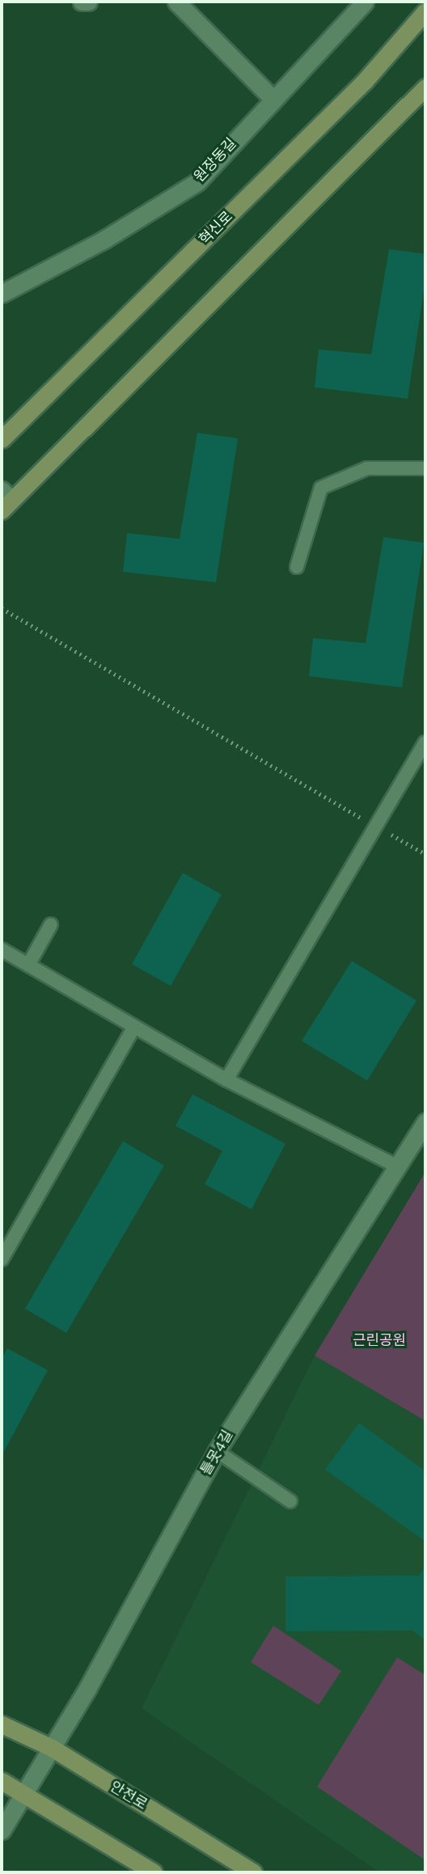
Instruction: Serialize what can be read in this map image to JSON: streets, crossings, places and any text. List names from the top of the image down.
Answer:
{
  "streets": {
    "main road": ["혁신로", "안전로"],
    "street": ["원장동길", "틀못4길"]
  },
  "crossings": [
    ["틀못4길", "안전로"]
  ],
  "parks": ["근린공원"]
}
